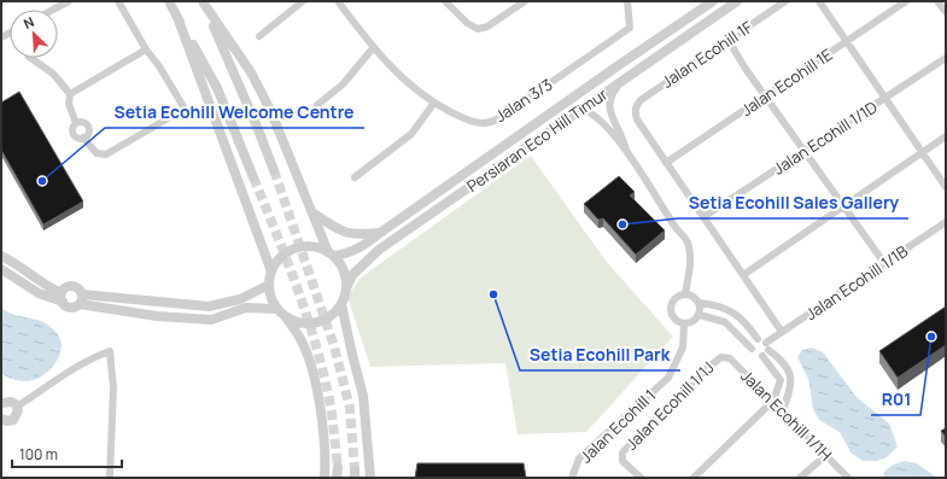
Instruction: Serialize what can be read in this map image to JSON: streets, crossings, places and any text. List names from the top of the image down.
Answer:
{
  "streets": {
    "street": [
      "Jalan Ecohill 1F",
      "Jalan Ecohill 1E",
      "Jalan 3/3",
      "Jalan Ecohill 1/1D",
      "Persiaran Eco Hill Timur",
      "Jalan Ecohill 1/1B",
      "Jalan Ecohill 1/1J",
      "Jalan Ecohill 1/1H",
      "Jalan Ecohill 1"
    ]
  },
  "crossings": [
    ["Jalan Ecohill 1F", "Jalan Ecohill 1E"],
    ["Jalan Ecohill 1/1J", "Jalan Ecohill 1/1H"]
  ],
  "places": [
    "Setia Ecohill Welcome Centre",
    "Setia Ecohill Sales Gallery",
    "Setia Ecohill Park",
    "R01"
  ],
  "scale_bar": "100 m",
  "north": "top left"
}
